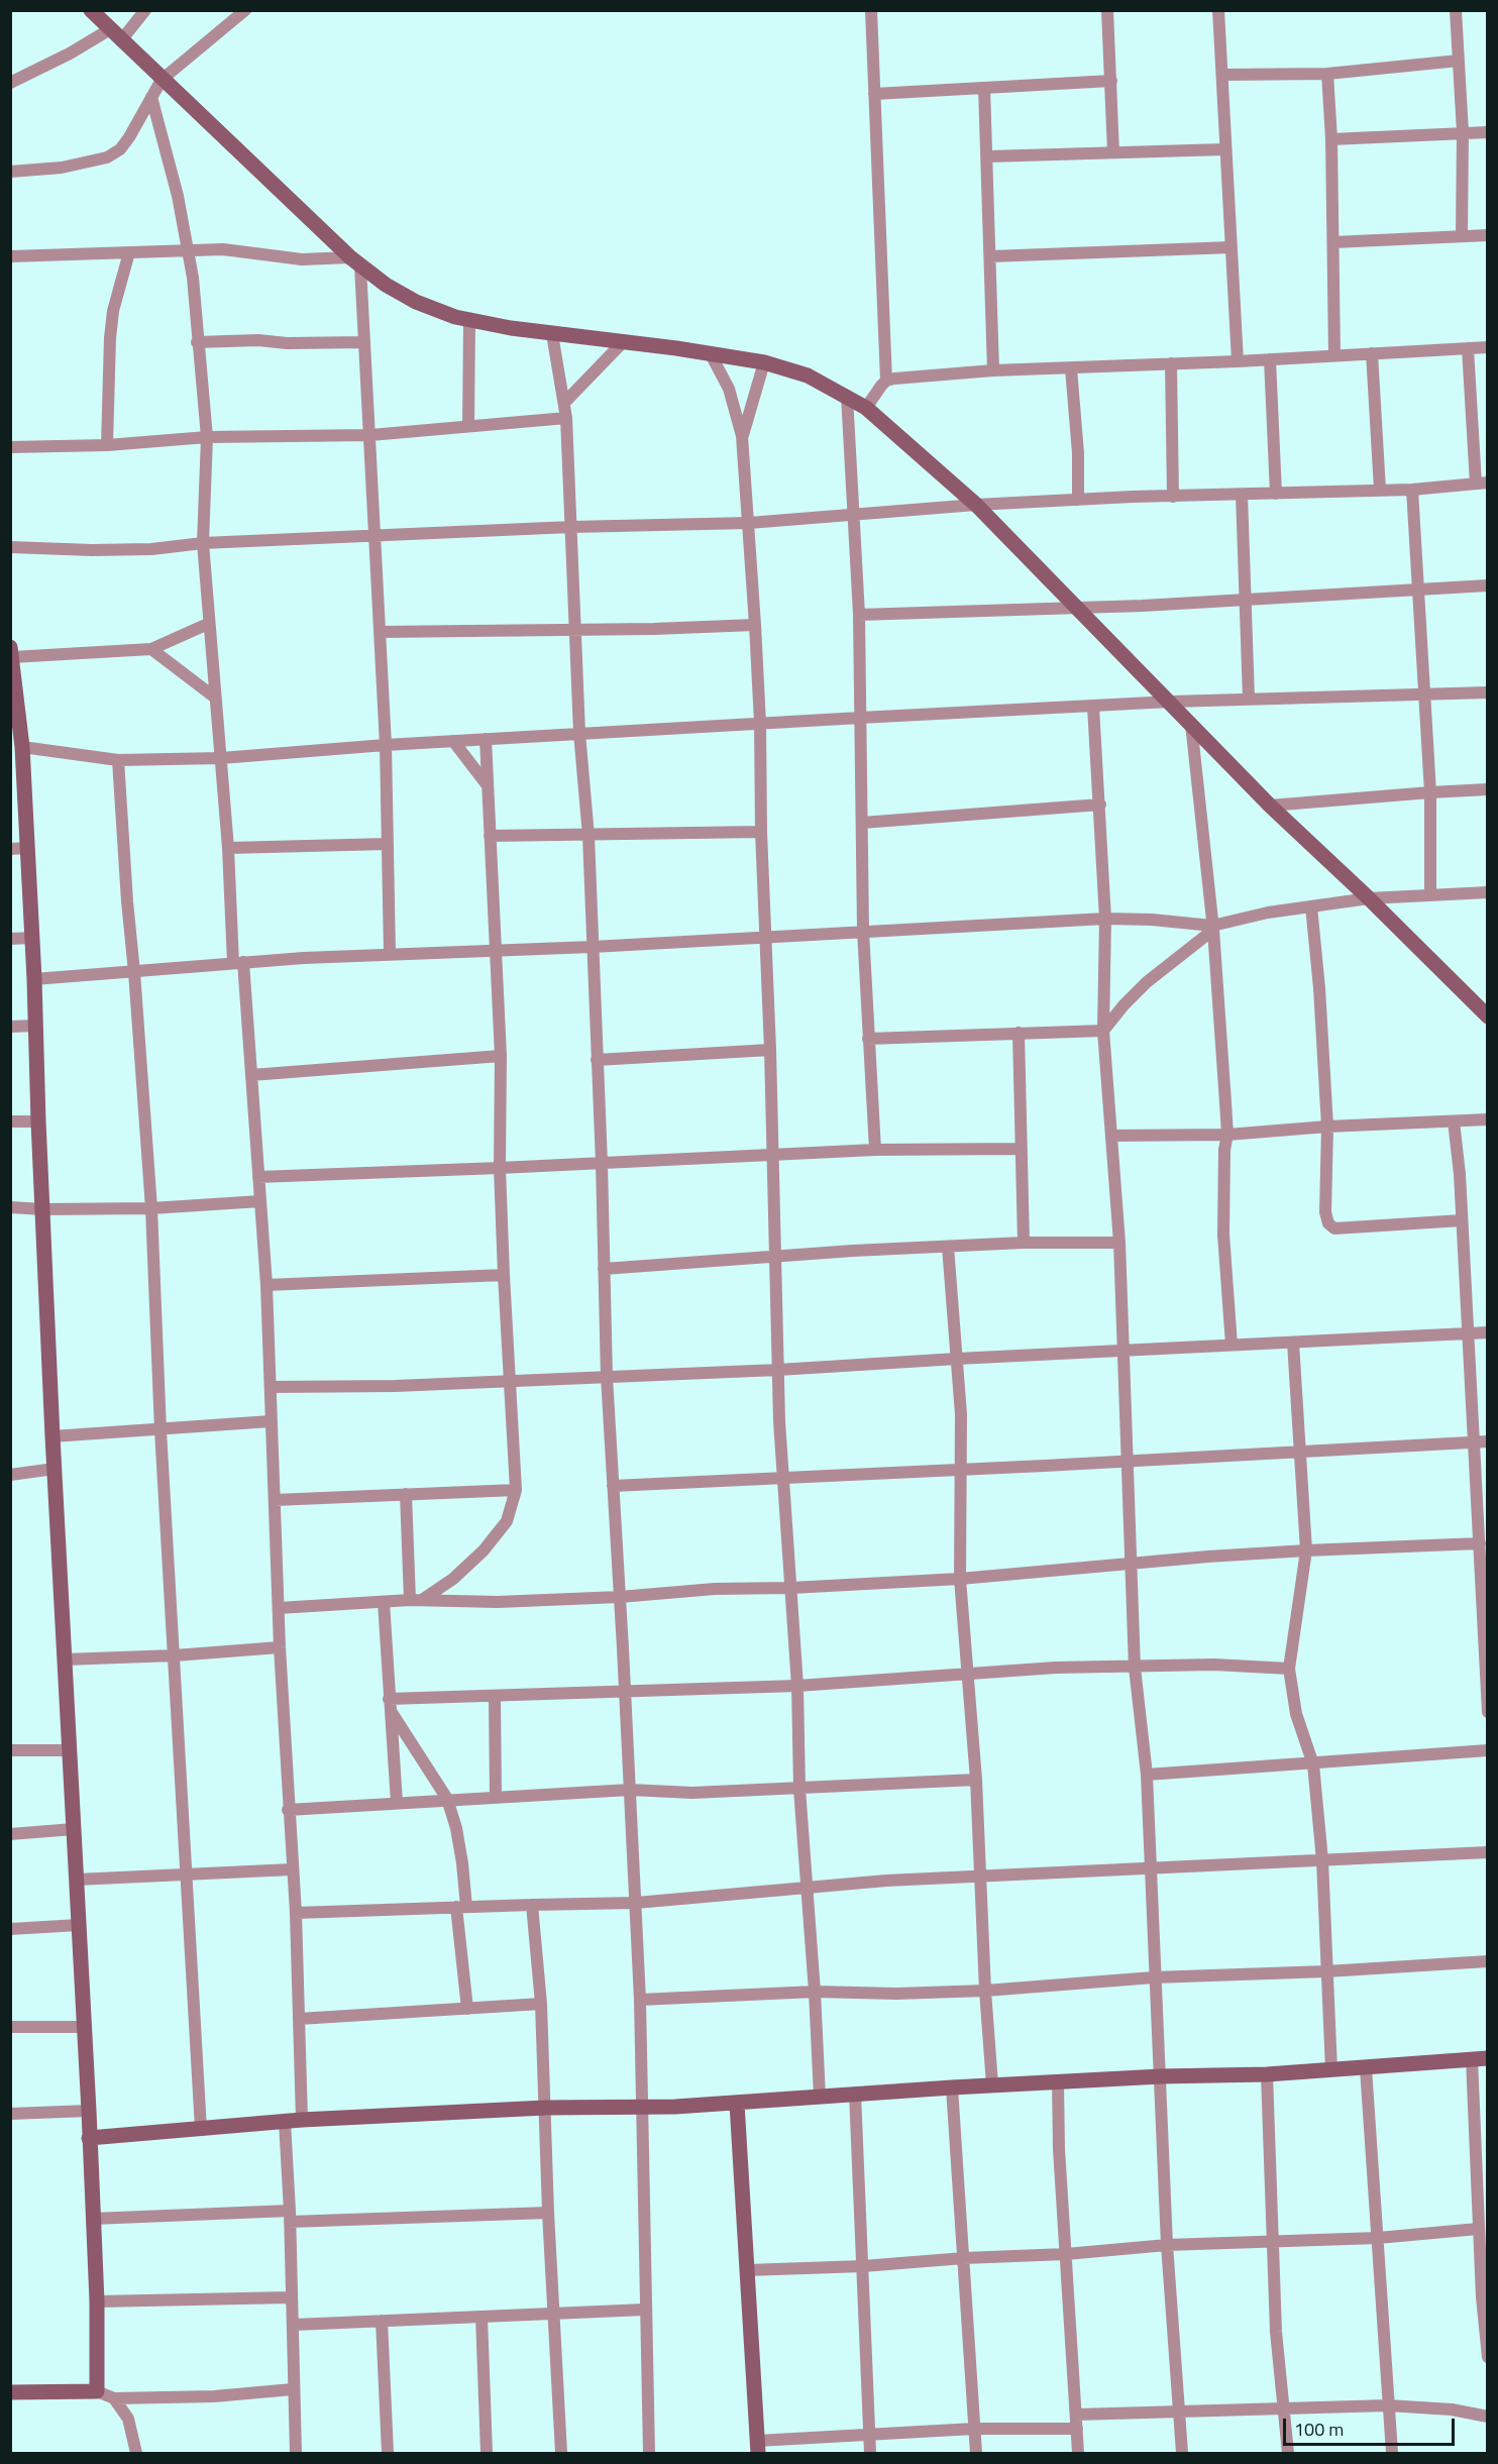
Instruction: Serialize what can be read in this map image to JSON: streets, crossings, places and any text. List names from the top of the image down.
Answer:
{
  "scale_bar": "100 m"
}
